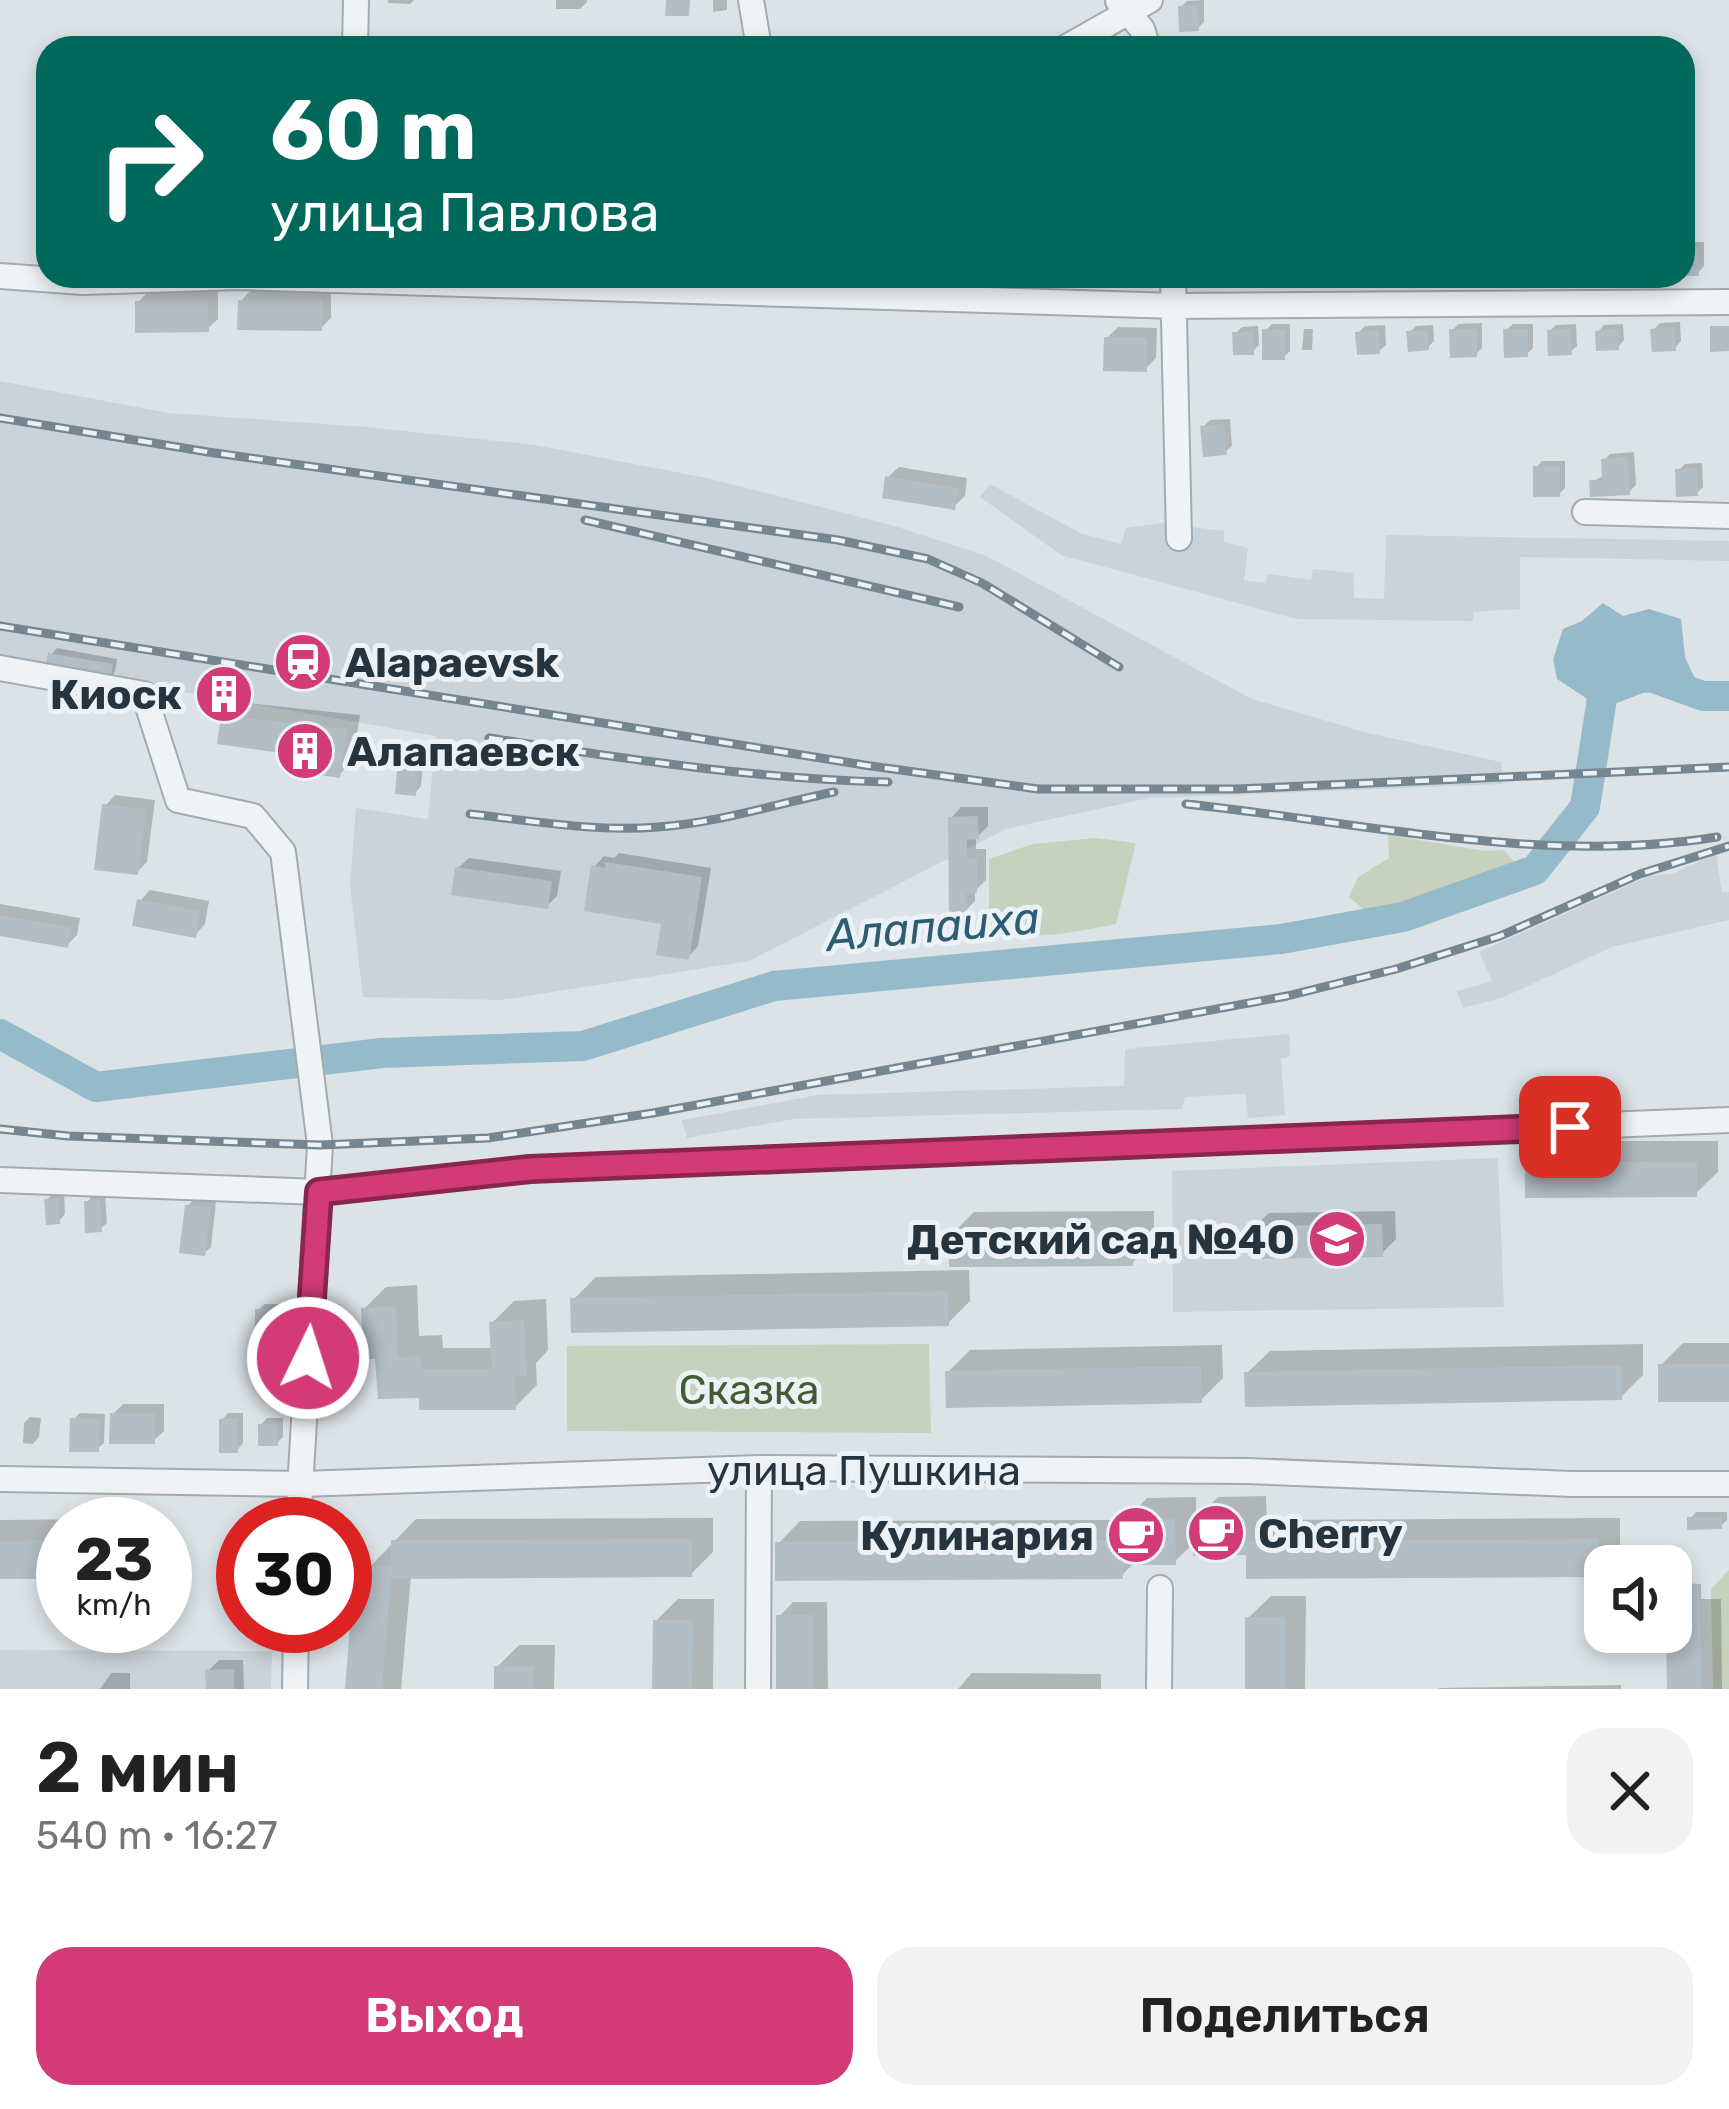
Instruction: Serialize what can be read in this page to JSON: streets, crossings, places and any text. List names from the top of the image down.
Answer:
{
  "streets": {
    "street": ["улица Пушкина"]
  },
  "water": ["Алапаиха"],
  "parks": ["Сказка"],
  "places": {
    "station": ["Alapaevsk"],
    "building": ["Киоск", "Алапаевск"],
    "school or university": ["Детский сад №40"],
    "cafe": ["Cherry", "Кулинария"]
  },
  "page": {
    "turn": ["60 m", "улица Павлова"],
    "speed": "23 km/h",
    "limit": "30",
    "heading": ["2 мин", "540 m · 16:27"],
    "buttons": ["Выход", "Поделиться"]
  }
}
